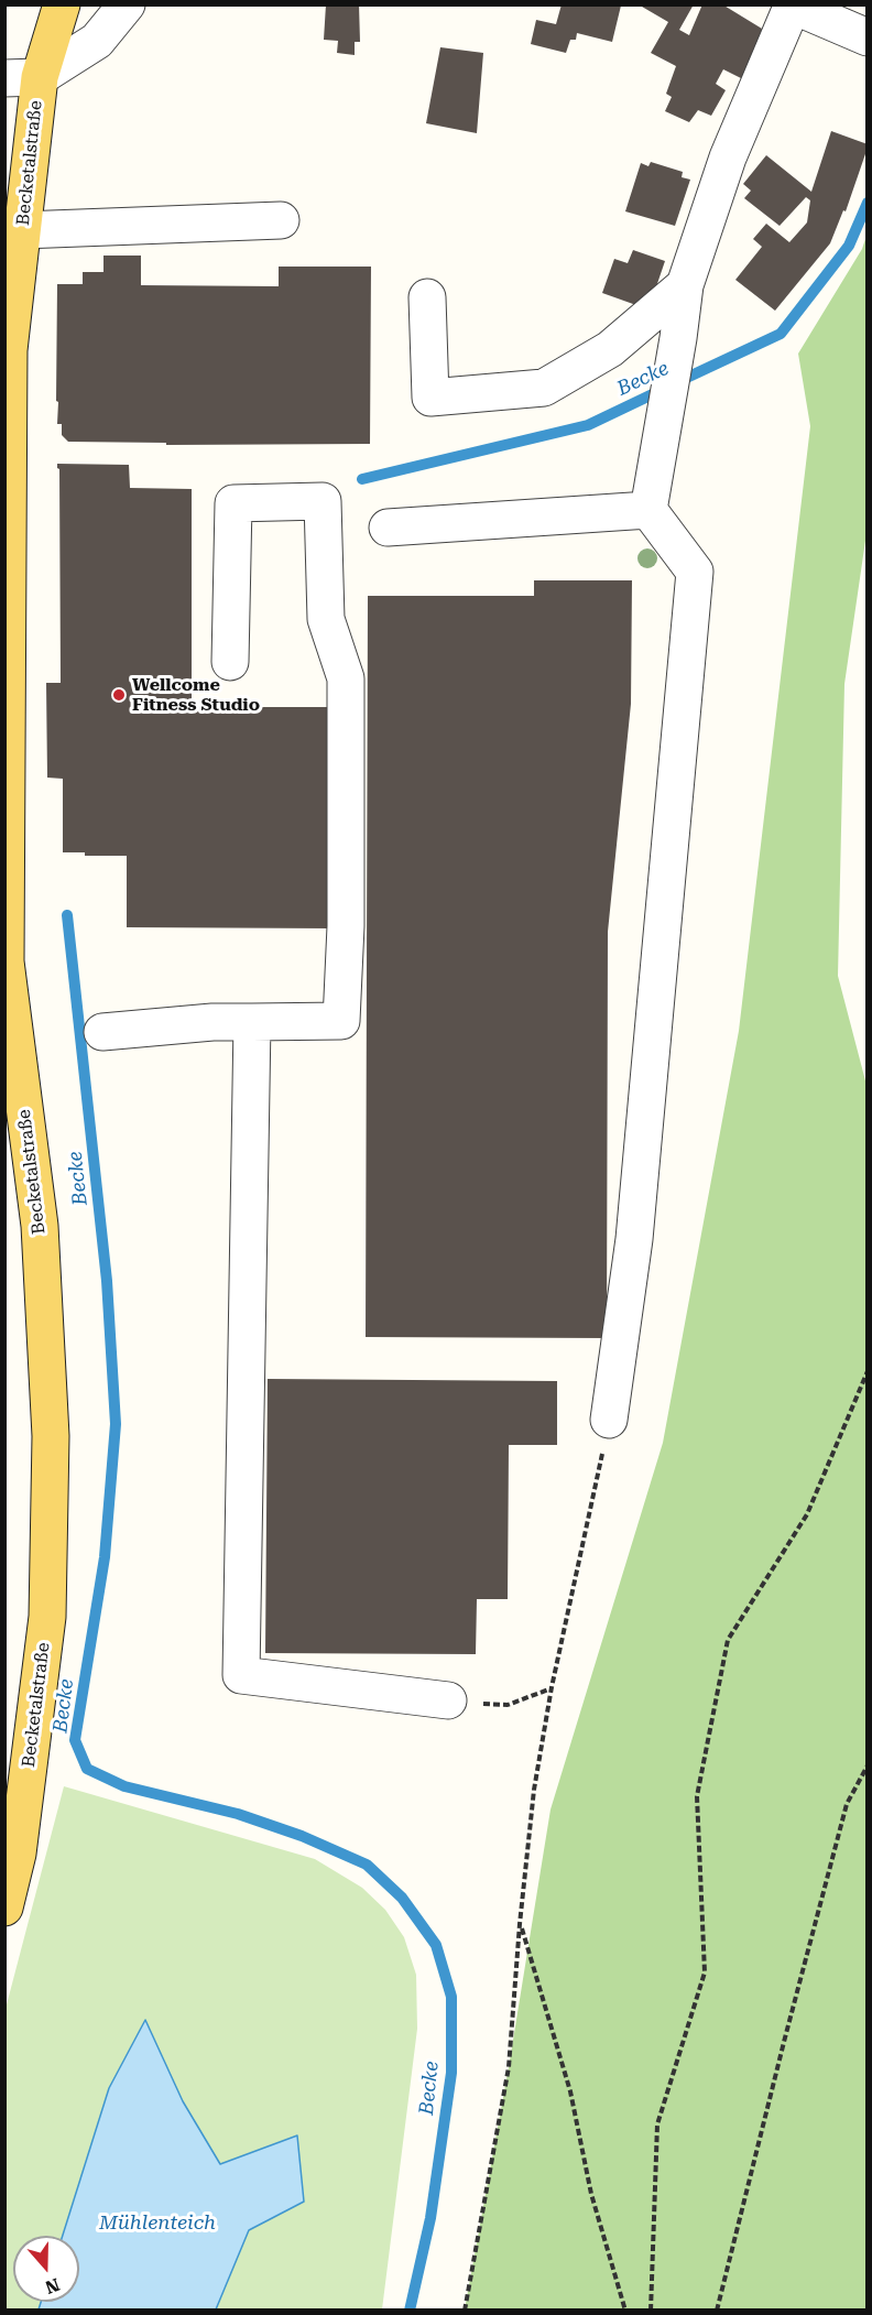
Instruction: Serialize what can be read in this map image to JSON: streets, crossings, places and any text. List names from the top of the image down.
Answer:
{
  "streets": {
    "main road": ["Becketalstraße"]
  },
  "water": ["Becke", "Mühlenteich"],
  "places": ["Wellcome Fitness Studio"],
  "north": "bottom"
}
